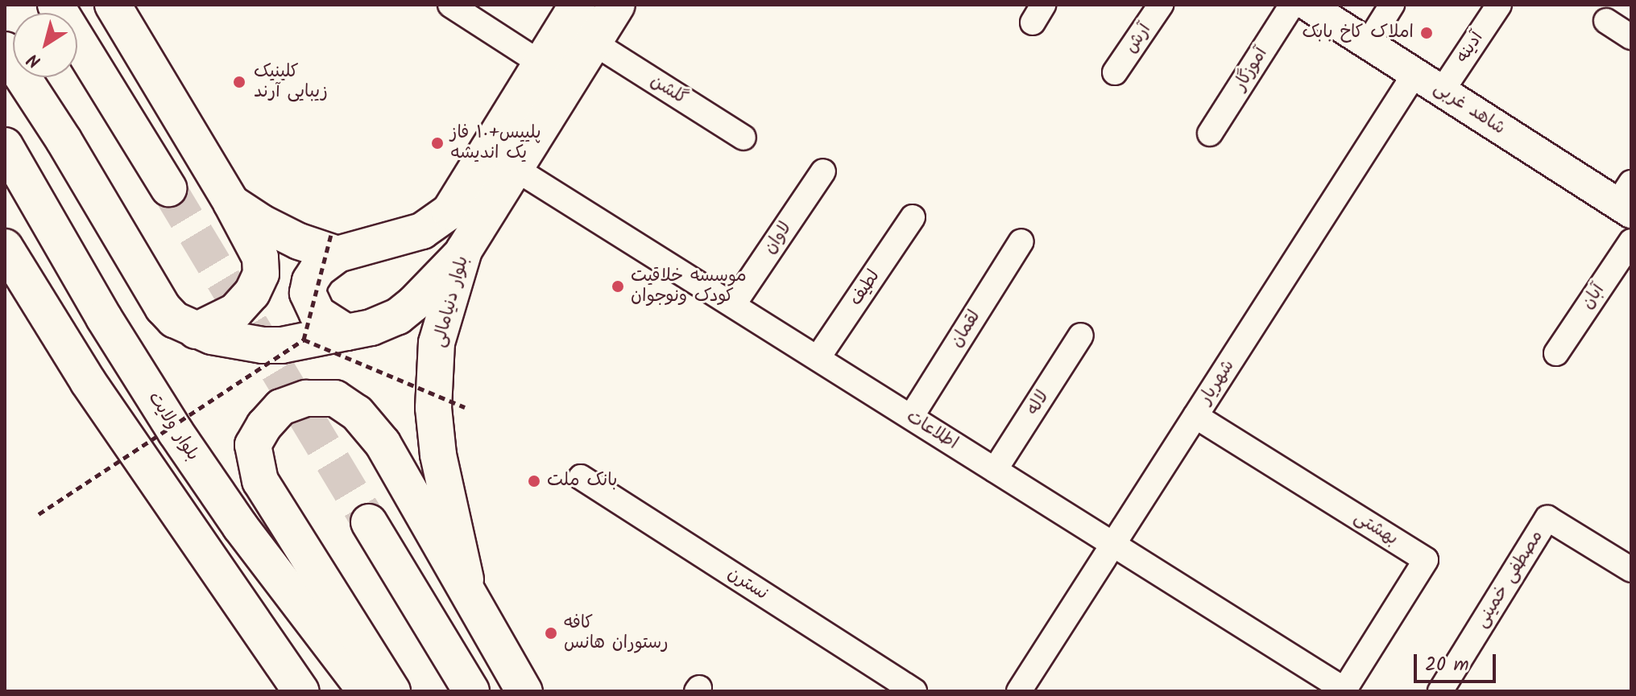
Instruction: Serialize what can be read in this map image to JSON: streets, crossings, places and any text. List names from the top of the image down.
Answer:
{
  "streets": {
    "main road": ["بلوار دنیامالی", "بلوار ولایت"],
    "street": [
      "آرش",
      "آدینه",
      "آموزگار",
      "گلشن",
      "شاهد غربی",
      "لاوان",
      "لطیف",
      "آبان",
      "لقمان",
      "شهریار",
      "لاله",
      "اطلاعات",
      "بهشتی",
      "مصطفی خمینی",
      "نسترن"
    ]
  },
  "crossings": [
    ["آدینه", "شاهد غربی"],
    ["گلشن", "بلوار دنیامالی"],
    ["شاهد غربی", "شهریار"],
    ["لاوان", "اطلاعات"],
    ["لطیف", "اطلاعات"],
    ["بلوار دنیامالی", "اطلاعات"],
    ["لقمان", "اطلاعات"],
    ["شهریار", "اطلاعات"],
    ["شهریار", "بهشتی"],
    ["لاله", "اطلاعات"],
    ["اطلاعات", "بهشتی"]
  ],
  "places": [
    "املاک کاخ بابک",
    "کلینیک زیبایی آرند",
    "پلییس+١٠ فاز یک اندیشه",
    "موسسه خلاقیت کودک ونوجوان",
    "بانک ملت",
    "کافه رستوران هانس"
  ],
  "scale_bar": "20 m",
  "north": "bottom left"
}
